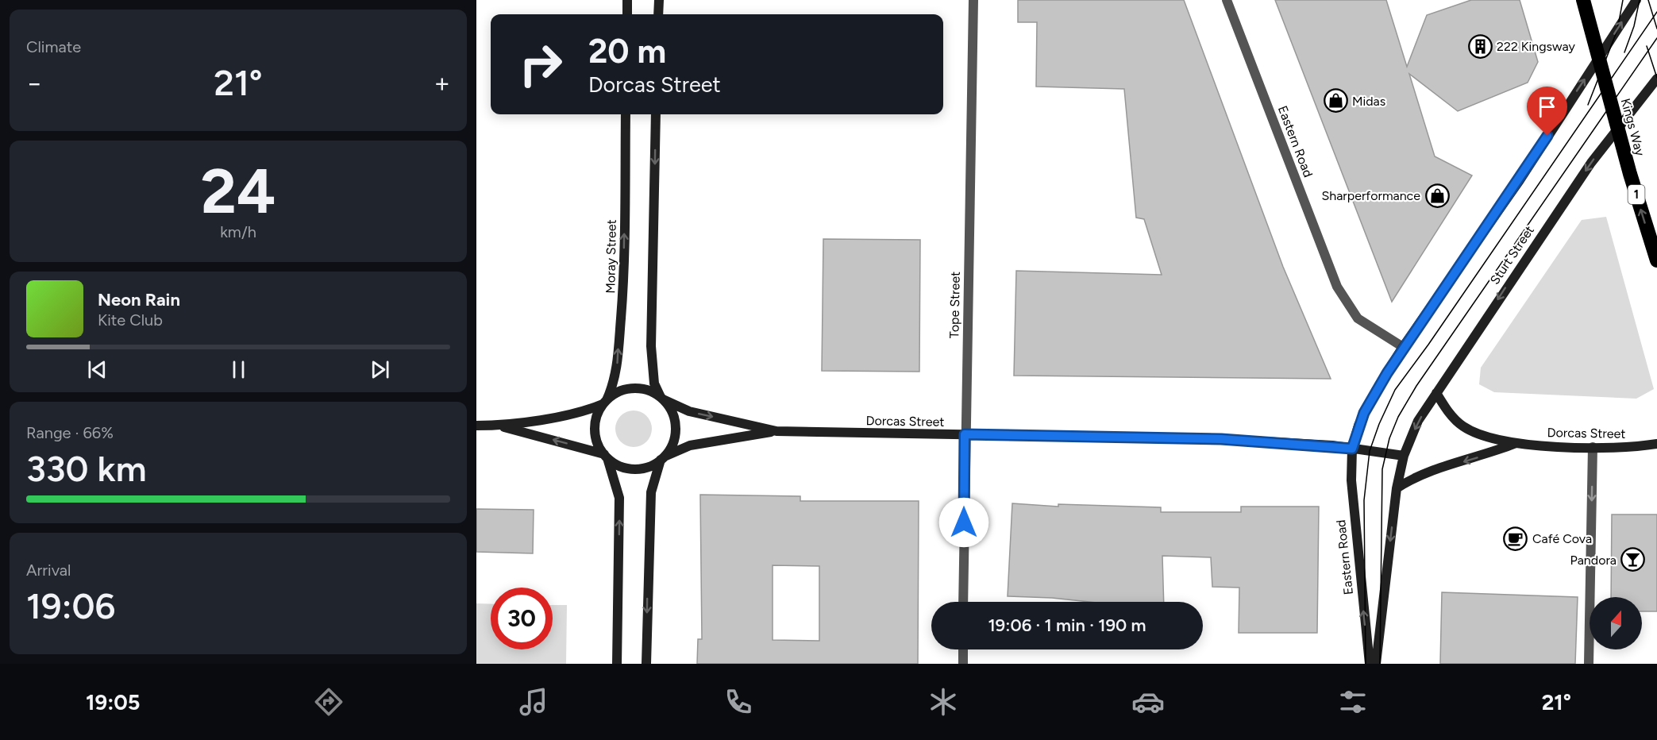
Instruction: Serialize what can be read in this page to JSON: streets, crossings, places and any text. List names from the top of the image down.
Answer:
{
  "streets": {
    "highway": ["Kings Way", "1"],
    "street": [
      "Eastern Road",
      "Sturt Street",
      "Moray Street",
      "Tope Street",
      "Dorcas Street"
    ]
  },
  "crossings": [
    ["Kings Way", "Sturt Street"],
    ["Eastern Road", "Dorcas Street"],
    ["Sturt Street", "Dorcas Street"],
    ["Moray Street", "Dorcas Street"],
    ["Tope Street", "Dorcas Street"]
  ],
  "one_way": ["Kings Way"],
  "places": {
    "building": ["222 Kingsway"],
    "shop": ["Midas", "Sharperformance"],
    "cafe": ["Café Cova"],
    "bar": ["Pandora"]
  },
  "north": "top",
  "page": {
    "tile": [
      "Climate",
      ["24", "km/h"],
      ["Range · 66%", "330 km"],
      ["Arrival", "19:06"]
    ],
    "turn": ["20 m", "Dorcas Street"],
    "heat": ["−", "21°", "+"],
    "song": ["Neon Rain", "Kite Club"],
    "limit": "30",
    "trip": "19:06 · 1 min · 190 m",
    "tabs": ["19:05", "21°"]
  }
}
